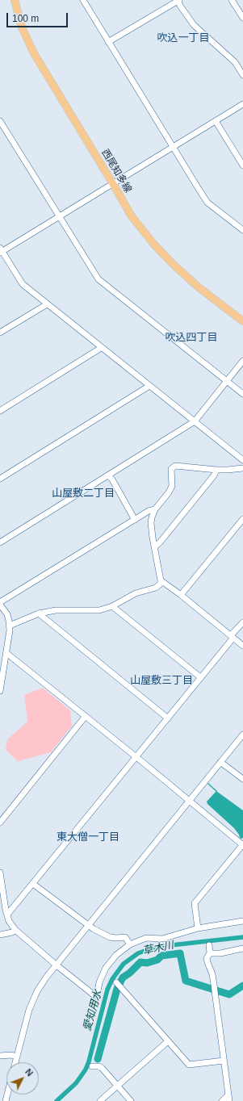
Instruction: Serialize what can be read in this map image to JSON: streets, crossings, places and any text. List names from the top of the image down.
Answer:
{
  "streets": {
    "main road": ["西尾知多線"]
  },
  "districts": [
    "吹込一丁目",
    "吹込四丁目",
    "山屋敷二丁目",
    "山屋敷三丁目",
    "東大僧一丁目"
  ],
  "water": ["草木川", "愛知用水"],
  "scale_bar": "100 m",
  "north": "top right"
}
